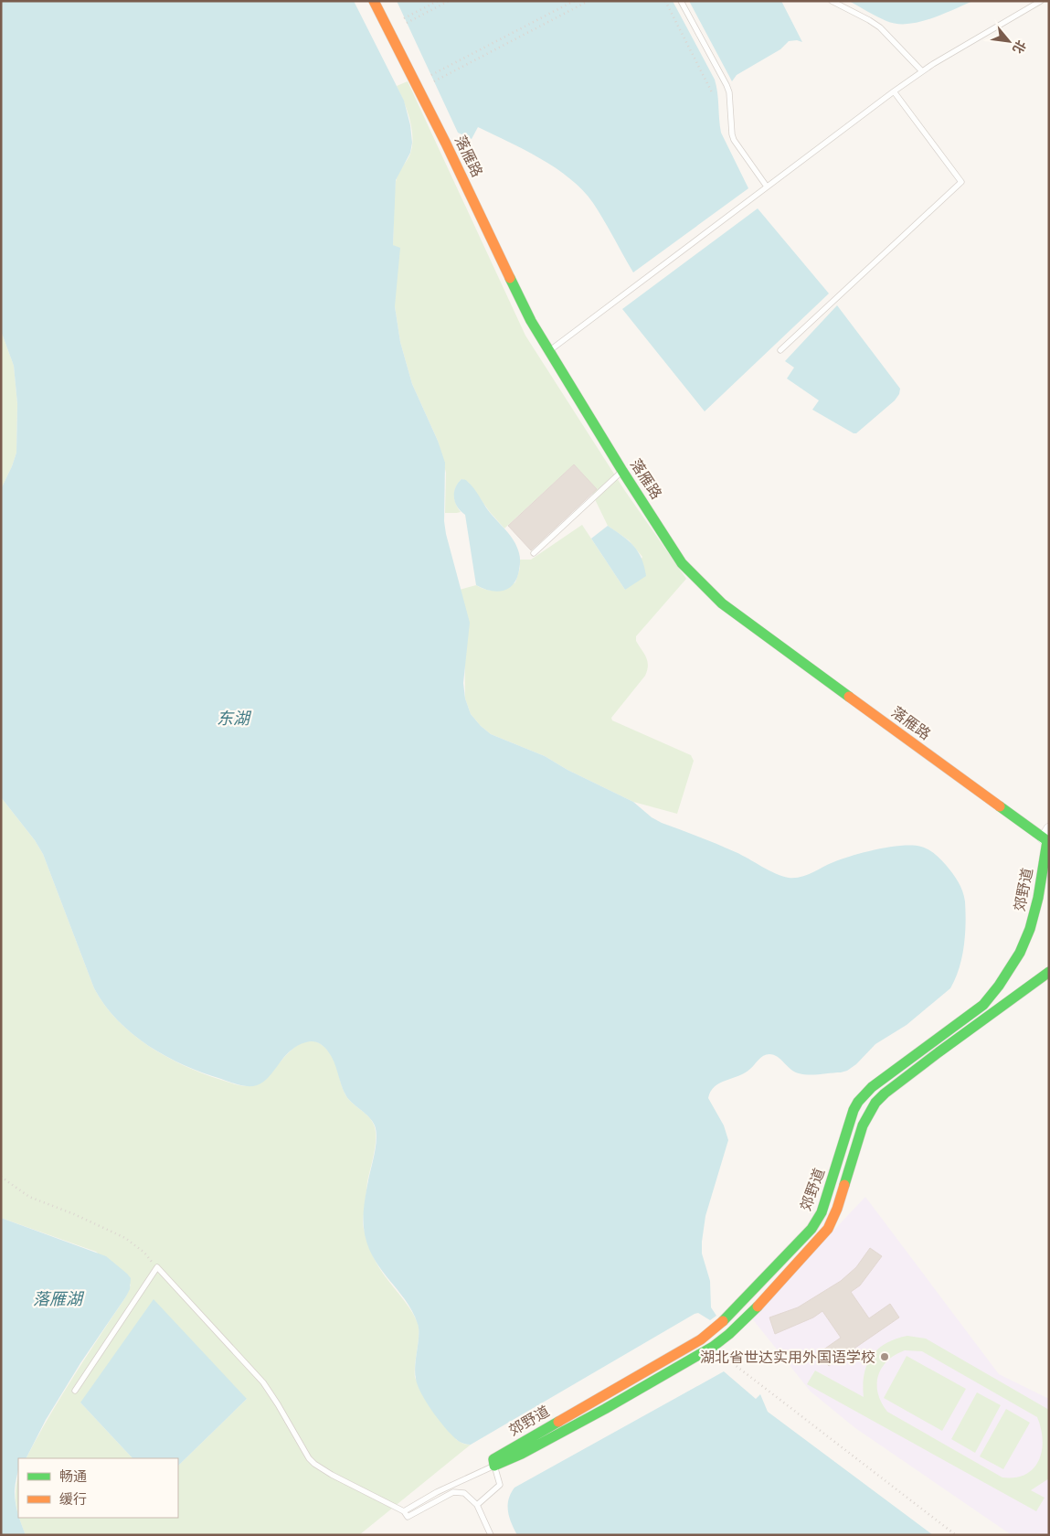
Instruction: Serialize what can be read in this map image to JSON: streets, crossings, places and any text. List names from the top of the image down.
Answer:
{
  "streets": {
    "street": ["落雁路", "郊野道"]
  },
  "crossings": [
    ["落雁路", "郊野道"]
  ],
  "water": ["东湖", "落雁湖"],
  "places": ["湖北省世达实用外国语学校"],
  "legend": ["畅通", "缓行"],
  "north": "bottom right"
}
